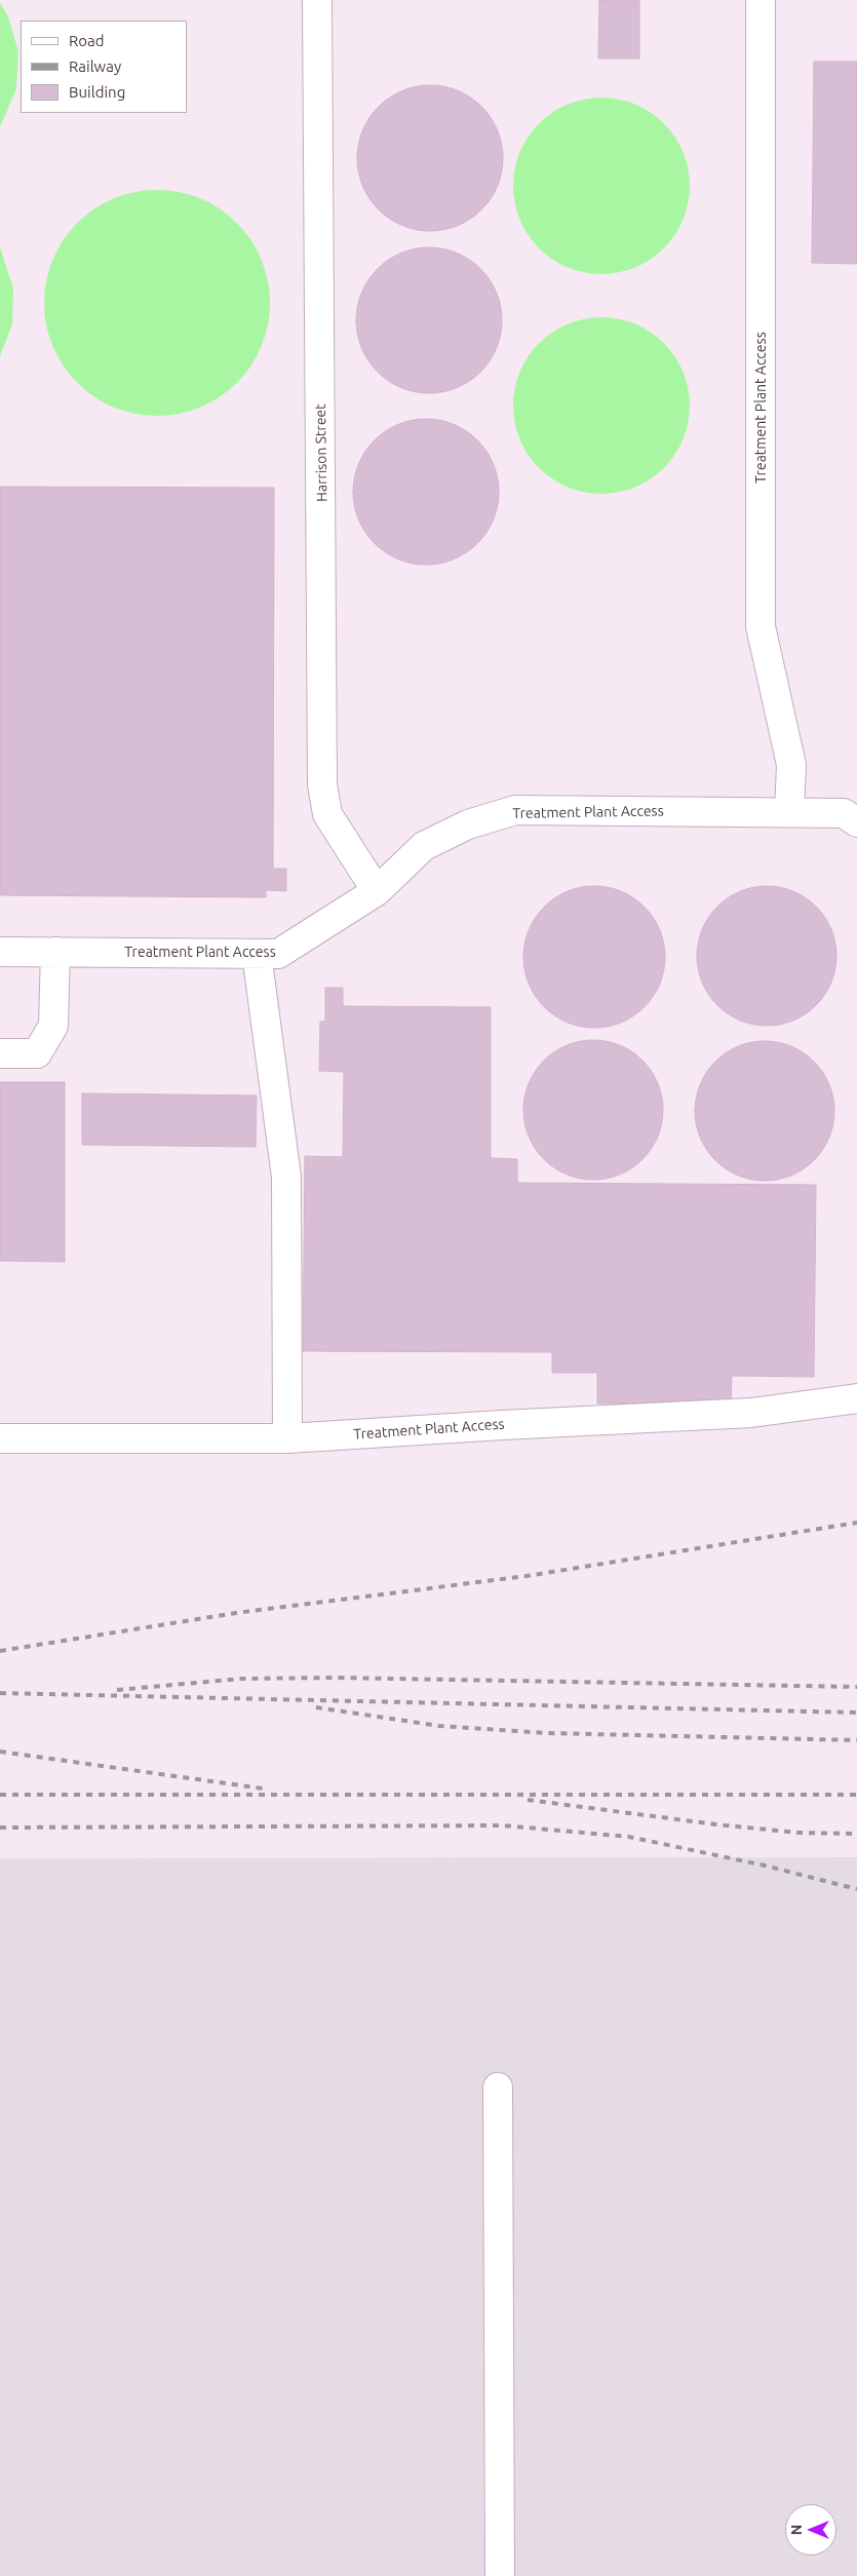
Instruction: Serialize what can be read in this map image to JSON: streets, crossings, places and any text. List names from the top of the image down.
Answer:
{
  "streets": {
    "lane": ["Treatment Plant Access", "Harrison Street"]
  },
  "crossings": [
    ["Treatment Plant Access", "Harrison Street"]
  ],
  "legend": ["Road", "Railway", "Building"],
  "north": "left"
}
